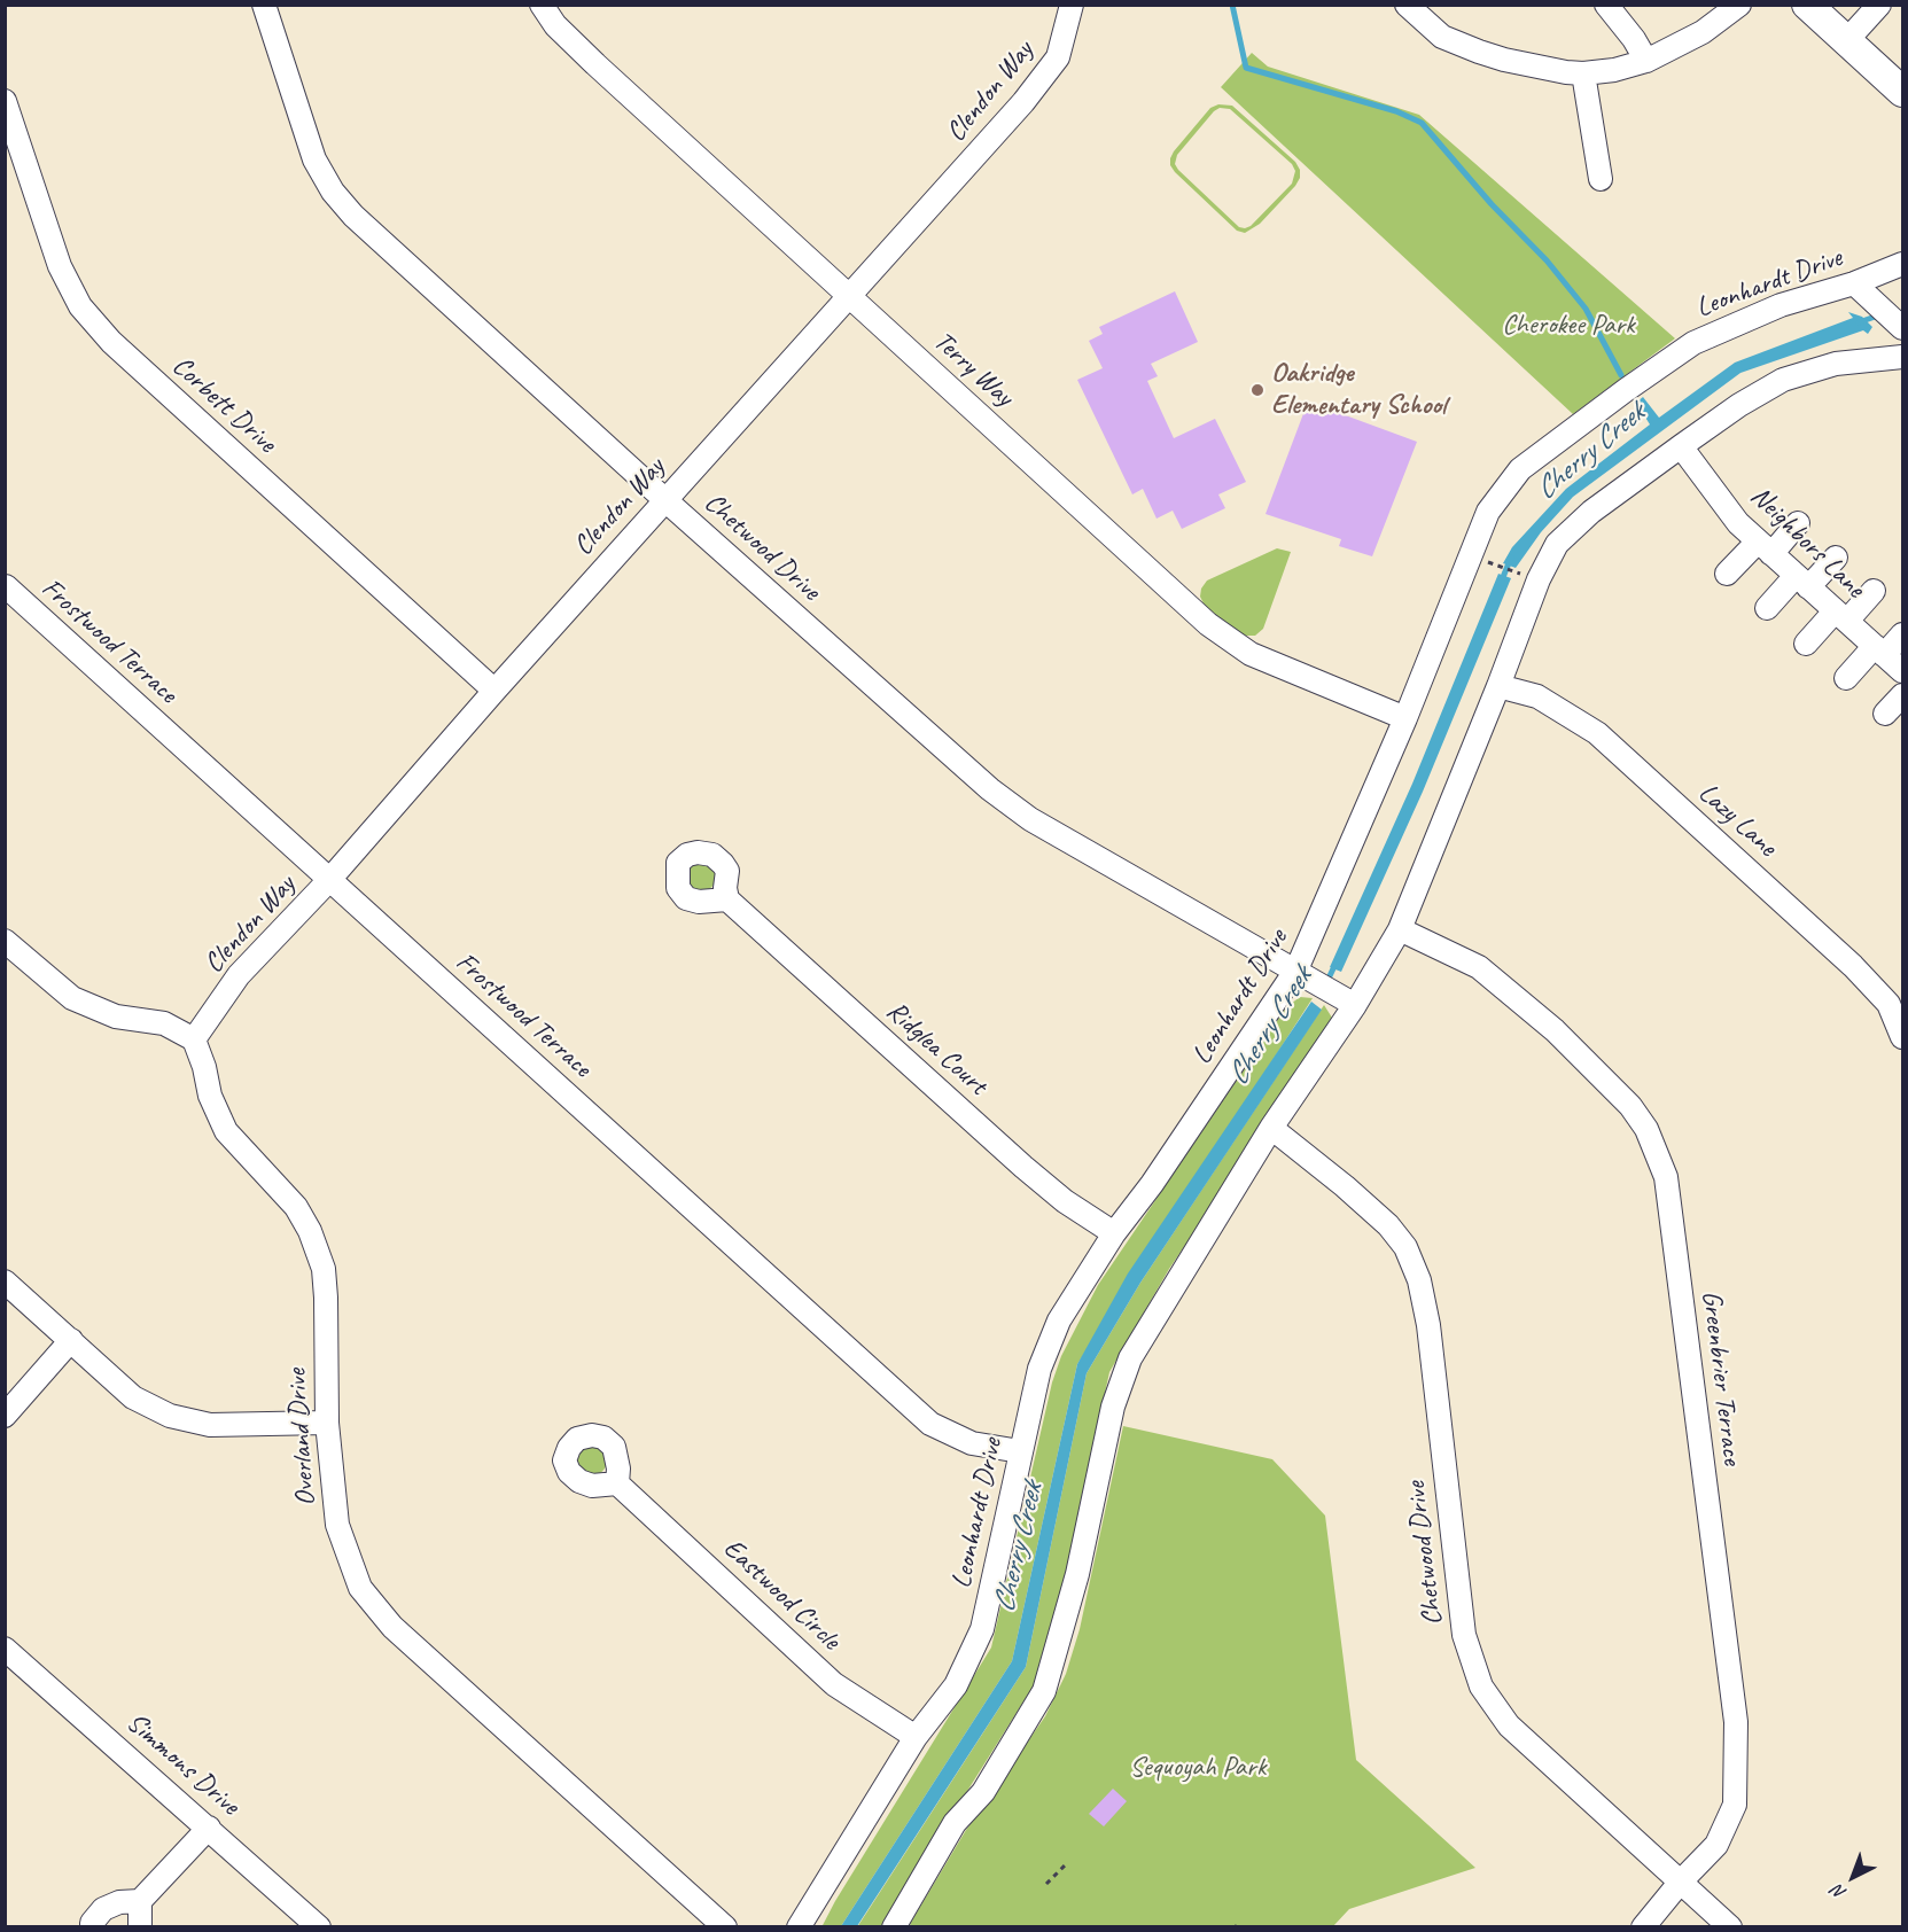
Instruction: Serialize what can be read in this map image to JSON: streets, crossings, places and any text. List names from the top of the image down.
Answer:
{
  "streets": {
    "street": [
      "Clendon Way",
      "Leonhardt Drive",
      "Terry Way",
      "Corbett Drive",
      "Neighbors Lane",
      "Chetwood Drive",
      "Frostwood Terrace",
      "Lazy Lane",
      "Ridglea Court",
      "Greenbrier Terrace",
      "Overland Drive",
      "Eastwood Circle",
      "Simmons Drive"
    ]
  },
  "crossings": [
    ["Clendon Way", "Terry Way"],
    ["Clendon Way", "Corbett Drive"],
    ["Clendon Way", "Chetwood Drive"],
    ["Clendon Way", "Frostwood Terrace"],
    ["Clendon Way", "Overland Drive"],
    ["Leonhardt Drive", "Terry Way"],
    ["Leonhardt Drive", "Chetwood Drive"],
    ["Leonhardt Drive", "Frostwood Terrace"],
    ["Leonhardt Drive", "Ridglea Court"],
    ["Leonhardt Drive", "Eastwood Circle"],
    ["Chetwood Drive", "Greenbrier Terrace"]
  ],
  "water": ["Cherry Creek"],
  "parks": ["Cherokee Park", "Sequoyah Park"],
  "places": ["Oakridge Elementary School"],
  "north": "bottom left"
}
